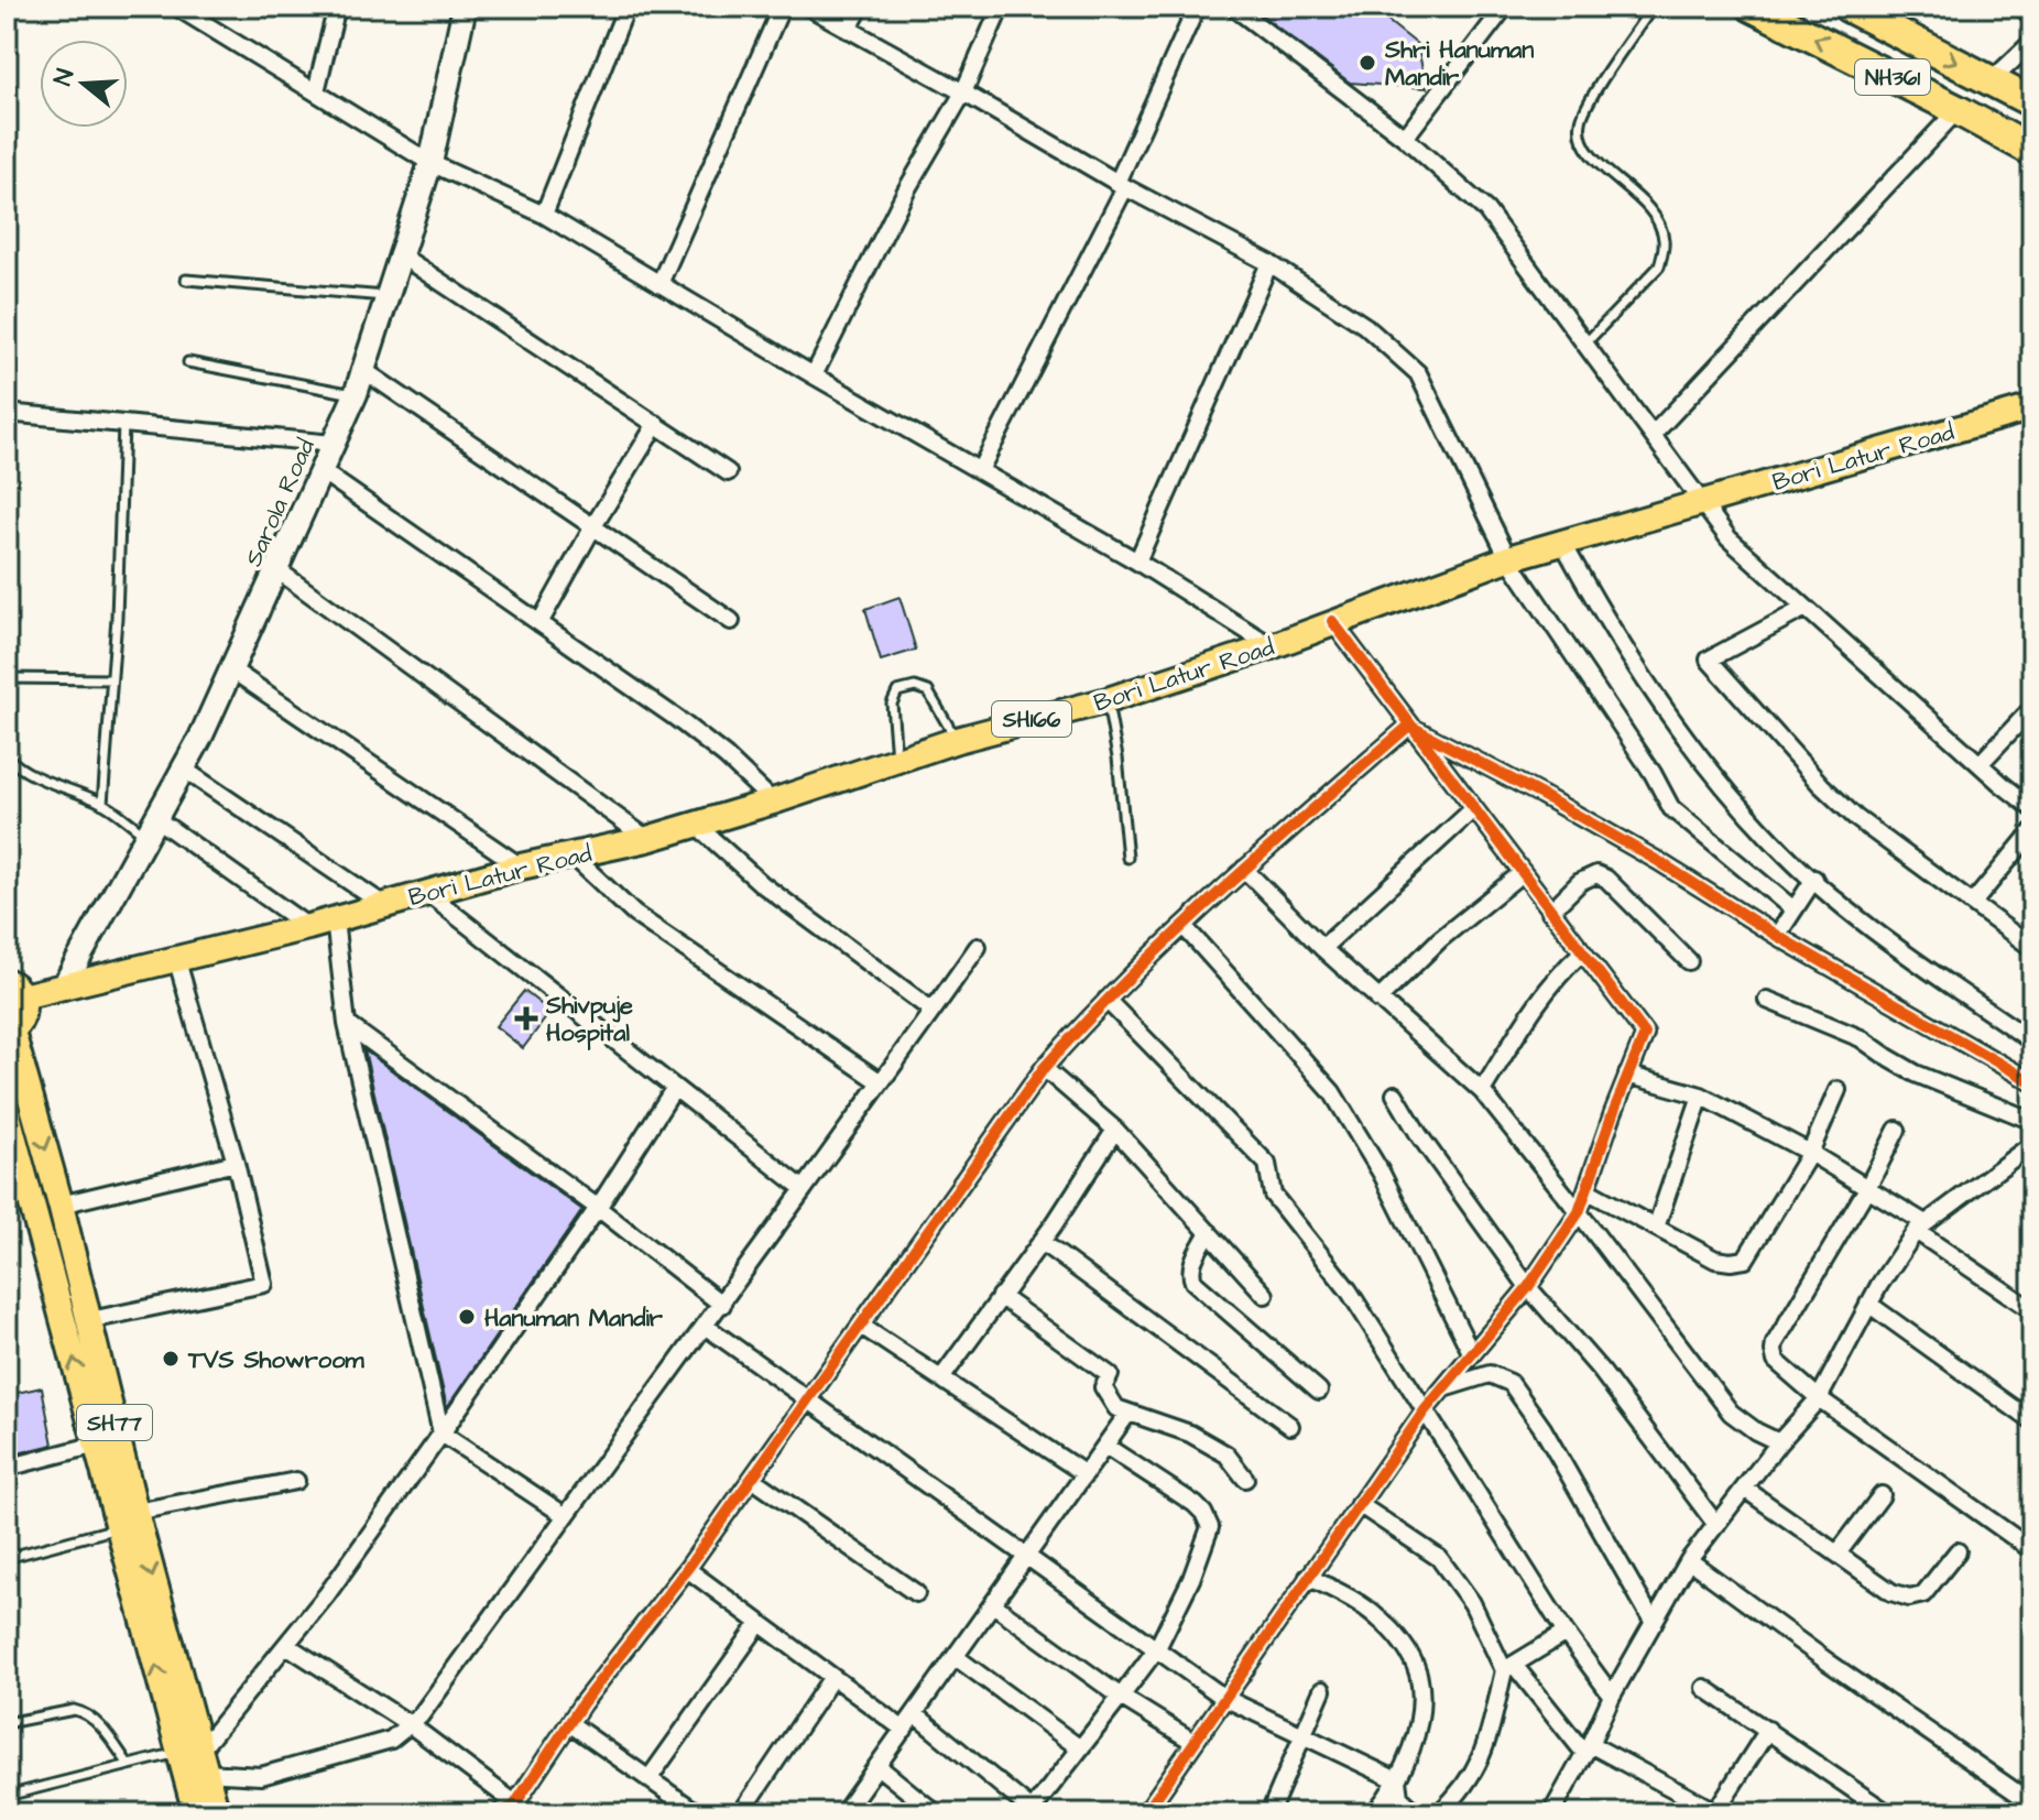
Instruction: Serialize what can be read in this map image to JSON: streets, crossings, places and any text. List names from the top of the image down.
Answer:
{
  "streets": {
    "highway": ["NH361"],
    "main road": [
      "Bori Latur Road",
      "Sarola Road",
      "SH166",
      "SH77"
    ]
  },
  "crossings": [
    ["Bori Latur Road", "Sarola Road"],
    ["Bori Latur Road", "SH77"]
  ],
  "places": {
    "other": ["Shri Hanuman Mandir", "Hanuman Mandir", "TVS Showroom"],
    "health": ["Shivpuje Hospital"]
  },
  "north": "left"
}
